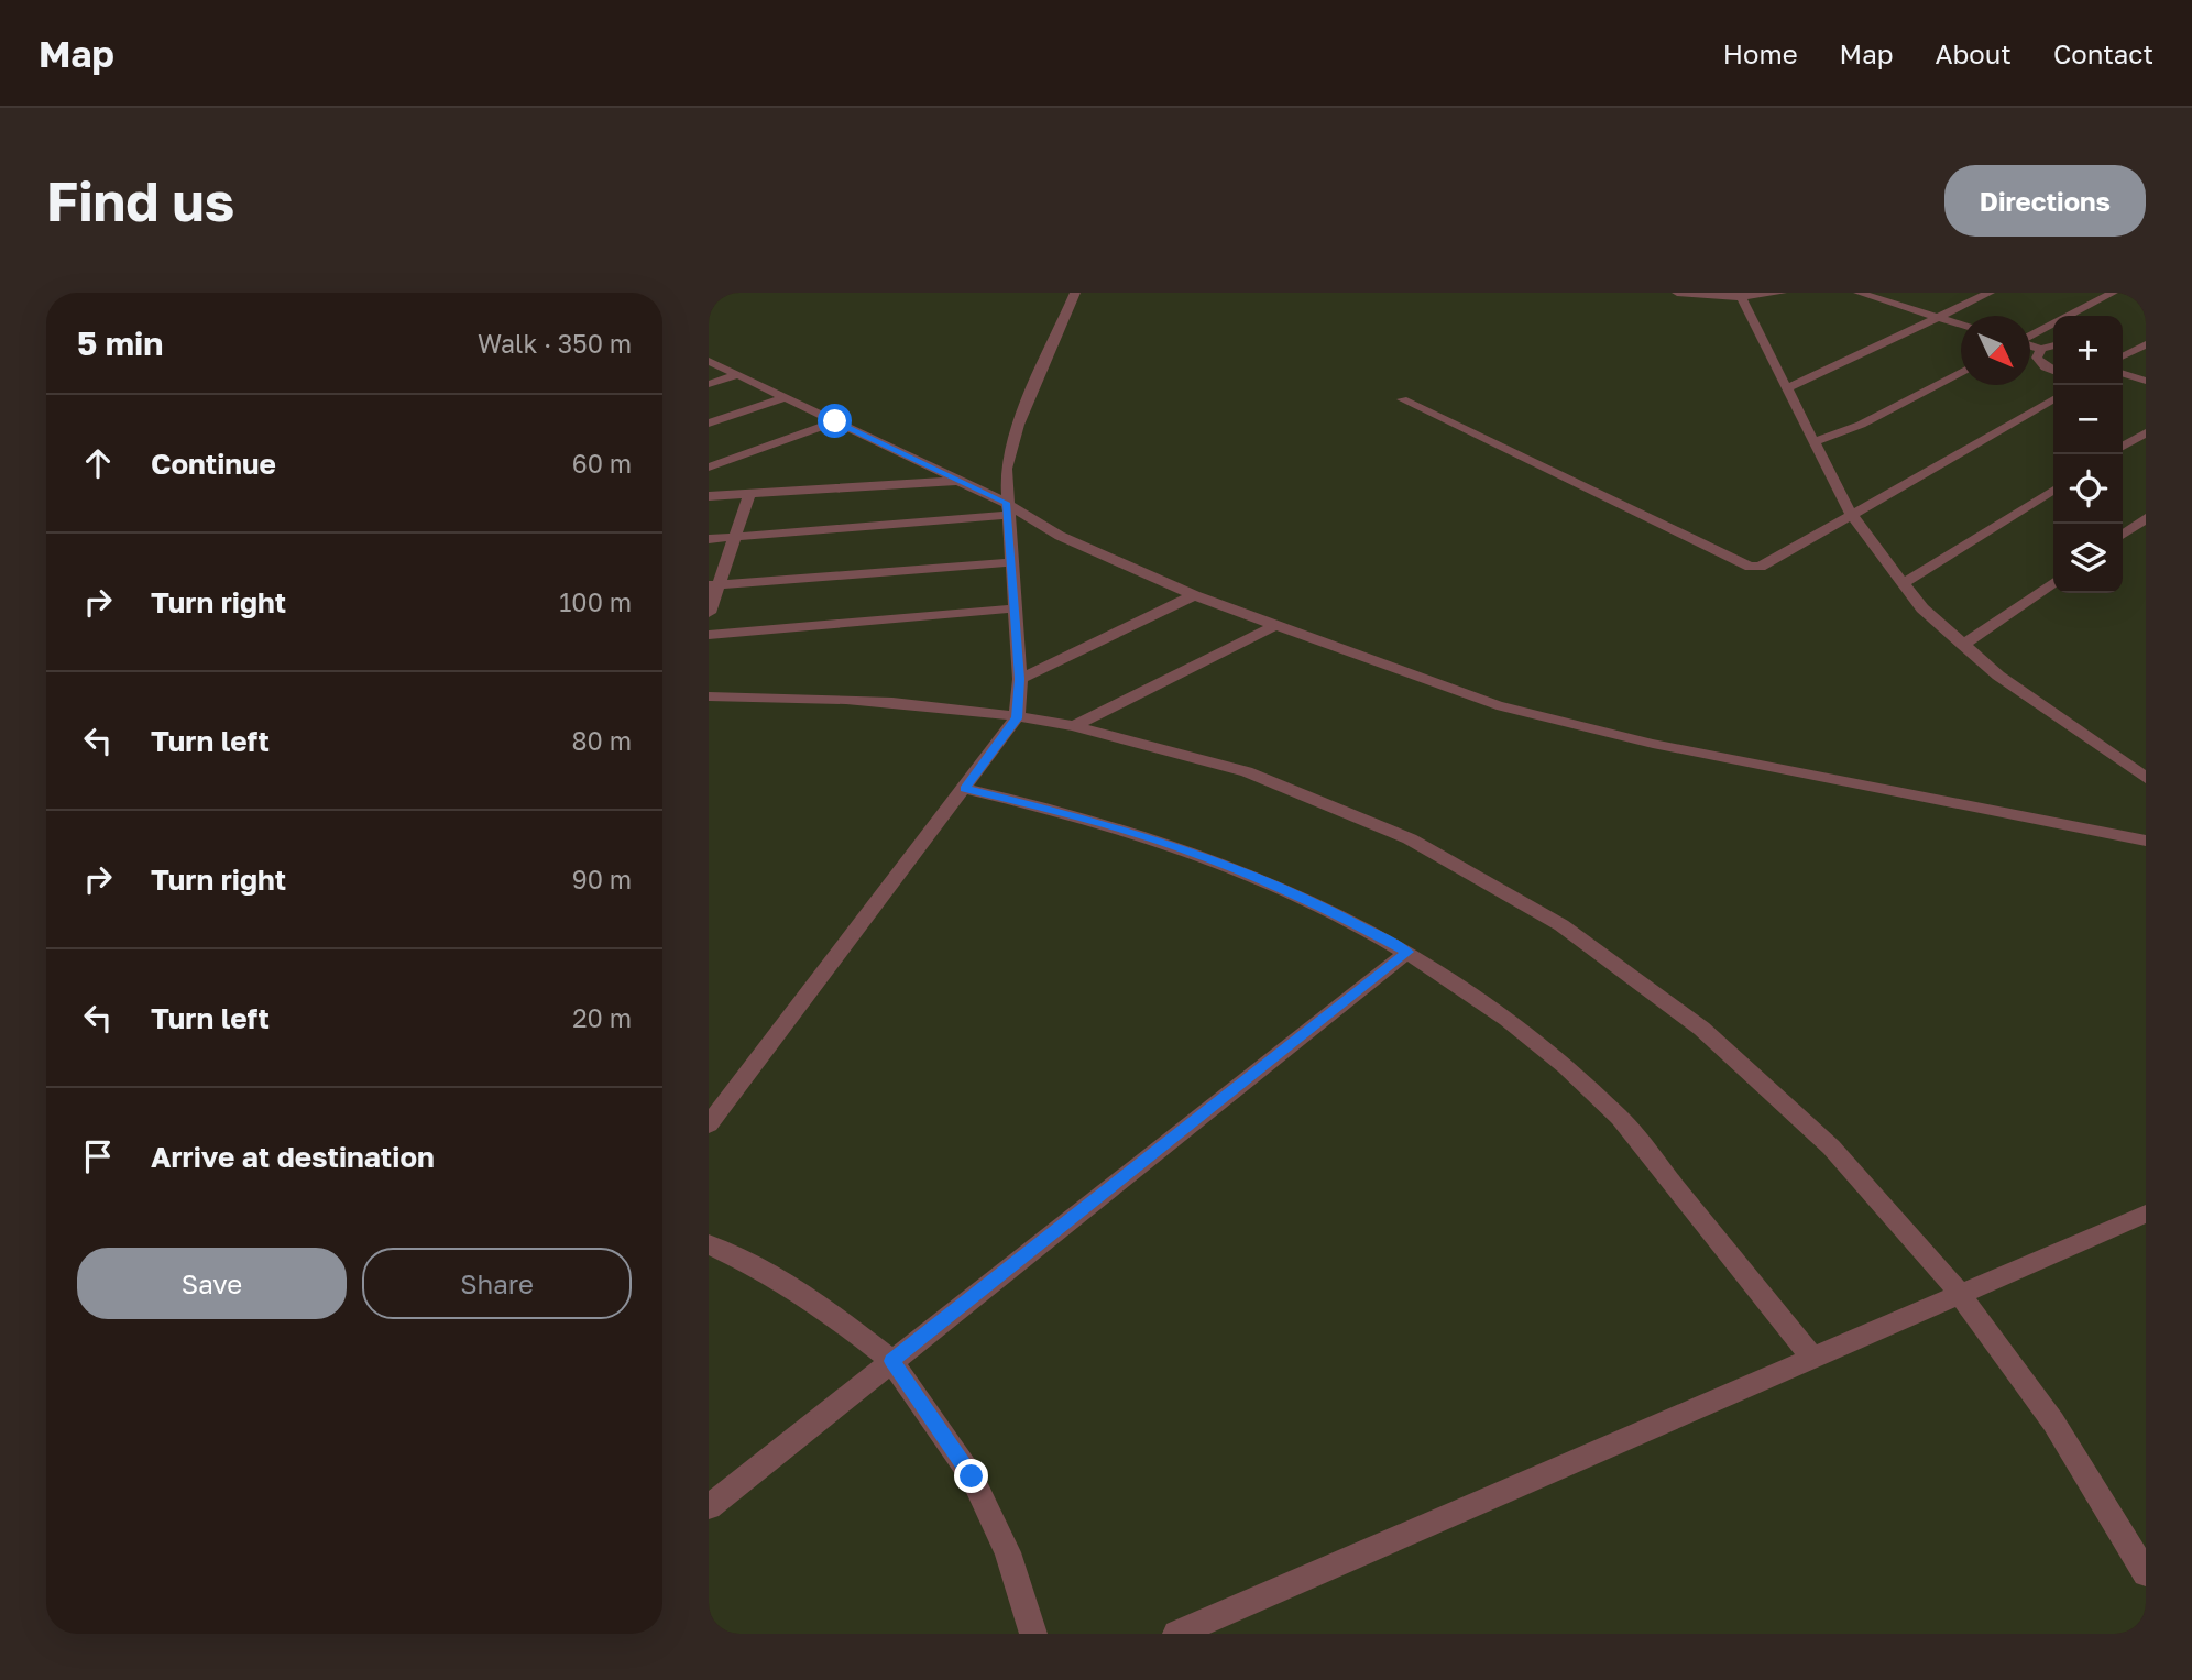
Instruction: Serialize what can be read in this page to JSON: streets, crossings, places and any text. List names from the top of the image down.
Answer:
{
  "north": "bottom right",
  "page": {
    "header": "Map",
    "nav": [
      "Home",
      "Map",
      "About",
      "Contact"
    ],
    "buttons": [
      "Directions",
      ["Save", "Share"]
    ],
    "title": "Find us",
    "heading": ["5 min", "Walk · 350 m"],
    "map_buttons": ["+", "−"],
    "list": [
      ["Continue", "60 m"],
      ["Turn right", "100 m"],
      ["Turn left", "80 m"],
      ["Turn right", "90 m"],
      ["Turn left", "20 m"],
      "Arrive at destination"
    ]
  }
}
